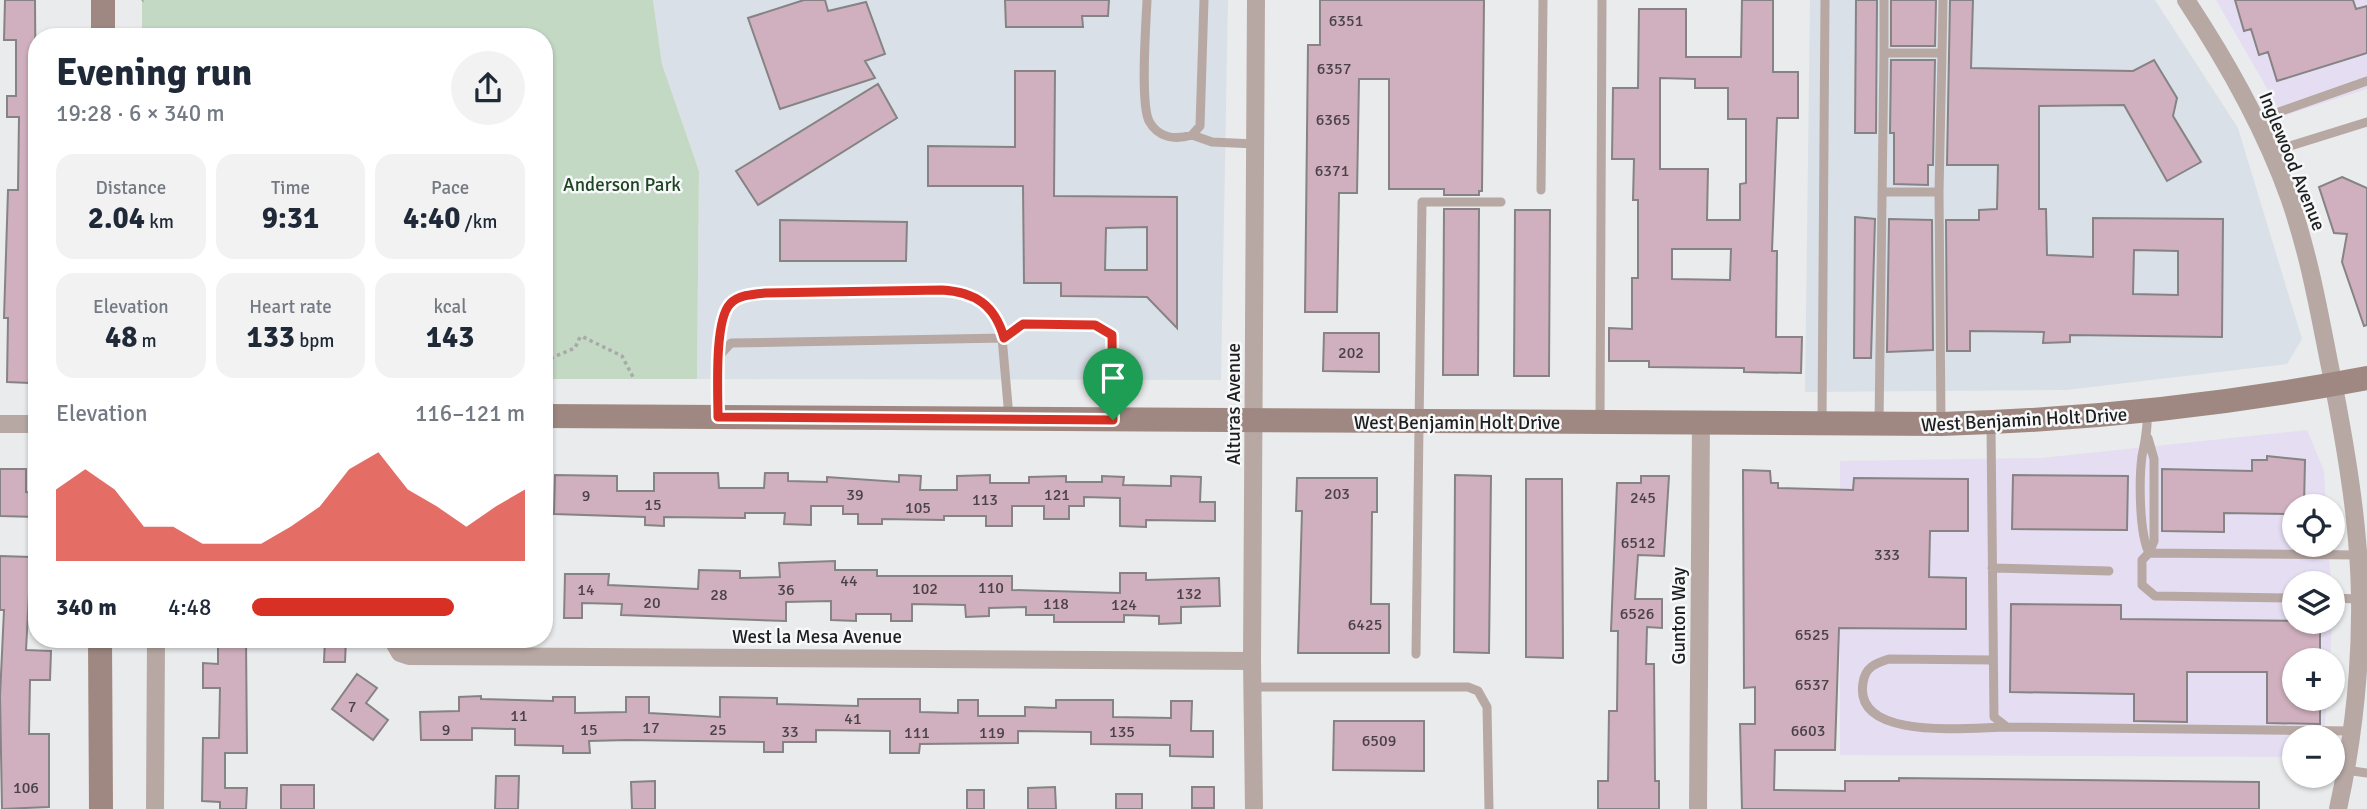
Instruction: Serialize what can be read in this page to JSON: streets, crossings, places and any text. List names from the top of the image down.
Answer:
{
  "streets": {
    "main road": ["West Benjamin Holt Drive"],
    "street": [
      "Inglewood Avenue",
      "Alturas Avenue",
      "Gunton Way",
      "West la Mesa Avenue"
    ]
  },
  "crossings": [
    ["Inglewood Avenue", "West Benjamin Holt Drive"],
    ["Alturas Avenue", "West Benjamin Holt Drive"],
    ["Alturas Avenue", "West la Mesa Avenue"],
    ["West Benjamin Holt Drive", "Gunton Way"]
  ],
  "parks": ["Anderson Park"],
  "house_numbers": [
    "6351",
    "6357",
    "6365",
    "6371",
    "202",
    "203",
    "39",
    "121",
    "9",
    "245",
    "113",
    "15",
    "105",
    "6512",
    "333",
    "44",
    "110",
    "102",
    "14",
    "36",
    "132",
    "28",
    "20",
    "118",
    "124",
    "6526",
    "6425",
    "6525",
    "6537",
    "7",
    "11",
    "41",
    "17",
    "9",
    "15",
    "25",
    "6603",
    "33",
    "135",
    "111",
    "119",
    "6509",
    "106"
  ],
  "page": {
    "heading": ["Evening run", "19:28 · 6 × 340 m"],
    "stats": [
      ["Distance", "2.04 km"],
      ["Time", "9:31"],
      ["Pace", "4:40 /km"],
      ["Elevation", "48 m"],
      ["Heart rate", "133 bpm"],
      ["kcal", "143"]
    ],
    "chart": ["Elevation", "116–121 m"],
    "map_buttons": ["+", "−"],
    "list": [
      {
        "name": "340 m",
        "note": "4:48"
      }
    ]
  }
}
